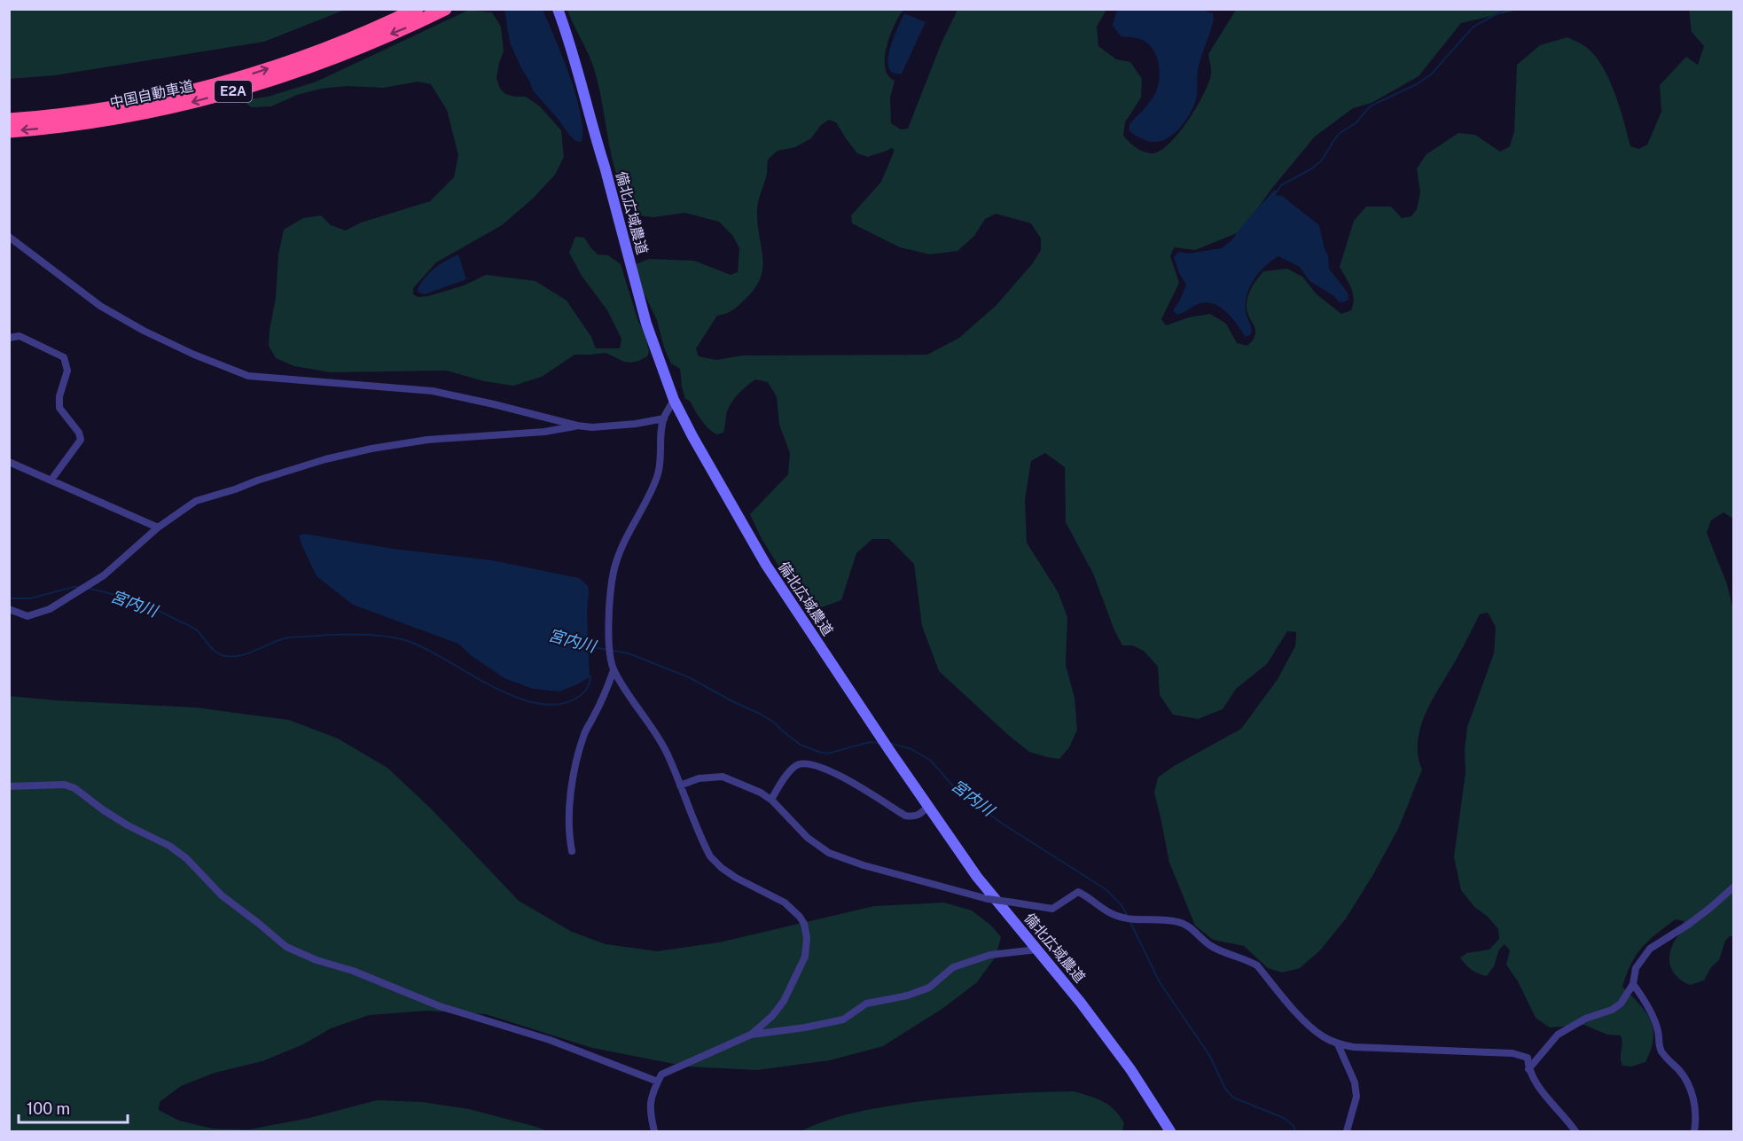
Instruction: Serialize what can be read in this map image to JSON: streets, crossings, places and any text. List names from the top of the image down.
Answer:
{
  "streets": {
    "highway": ["E2A", "中国自動車道"],
    "street": ["備北広域農道"]
  },
  "water": ["宮内川"],
  "scale_bar": "100 m"
}
